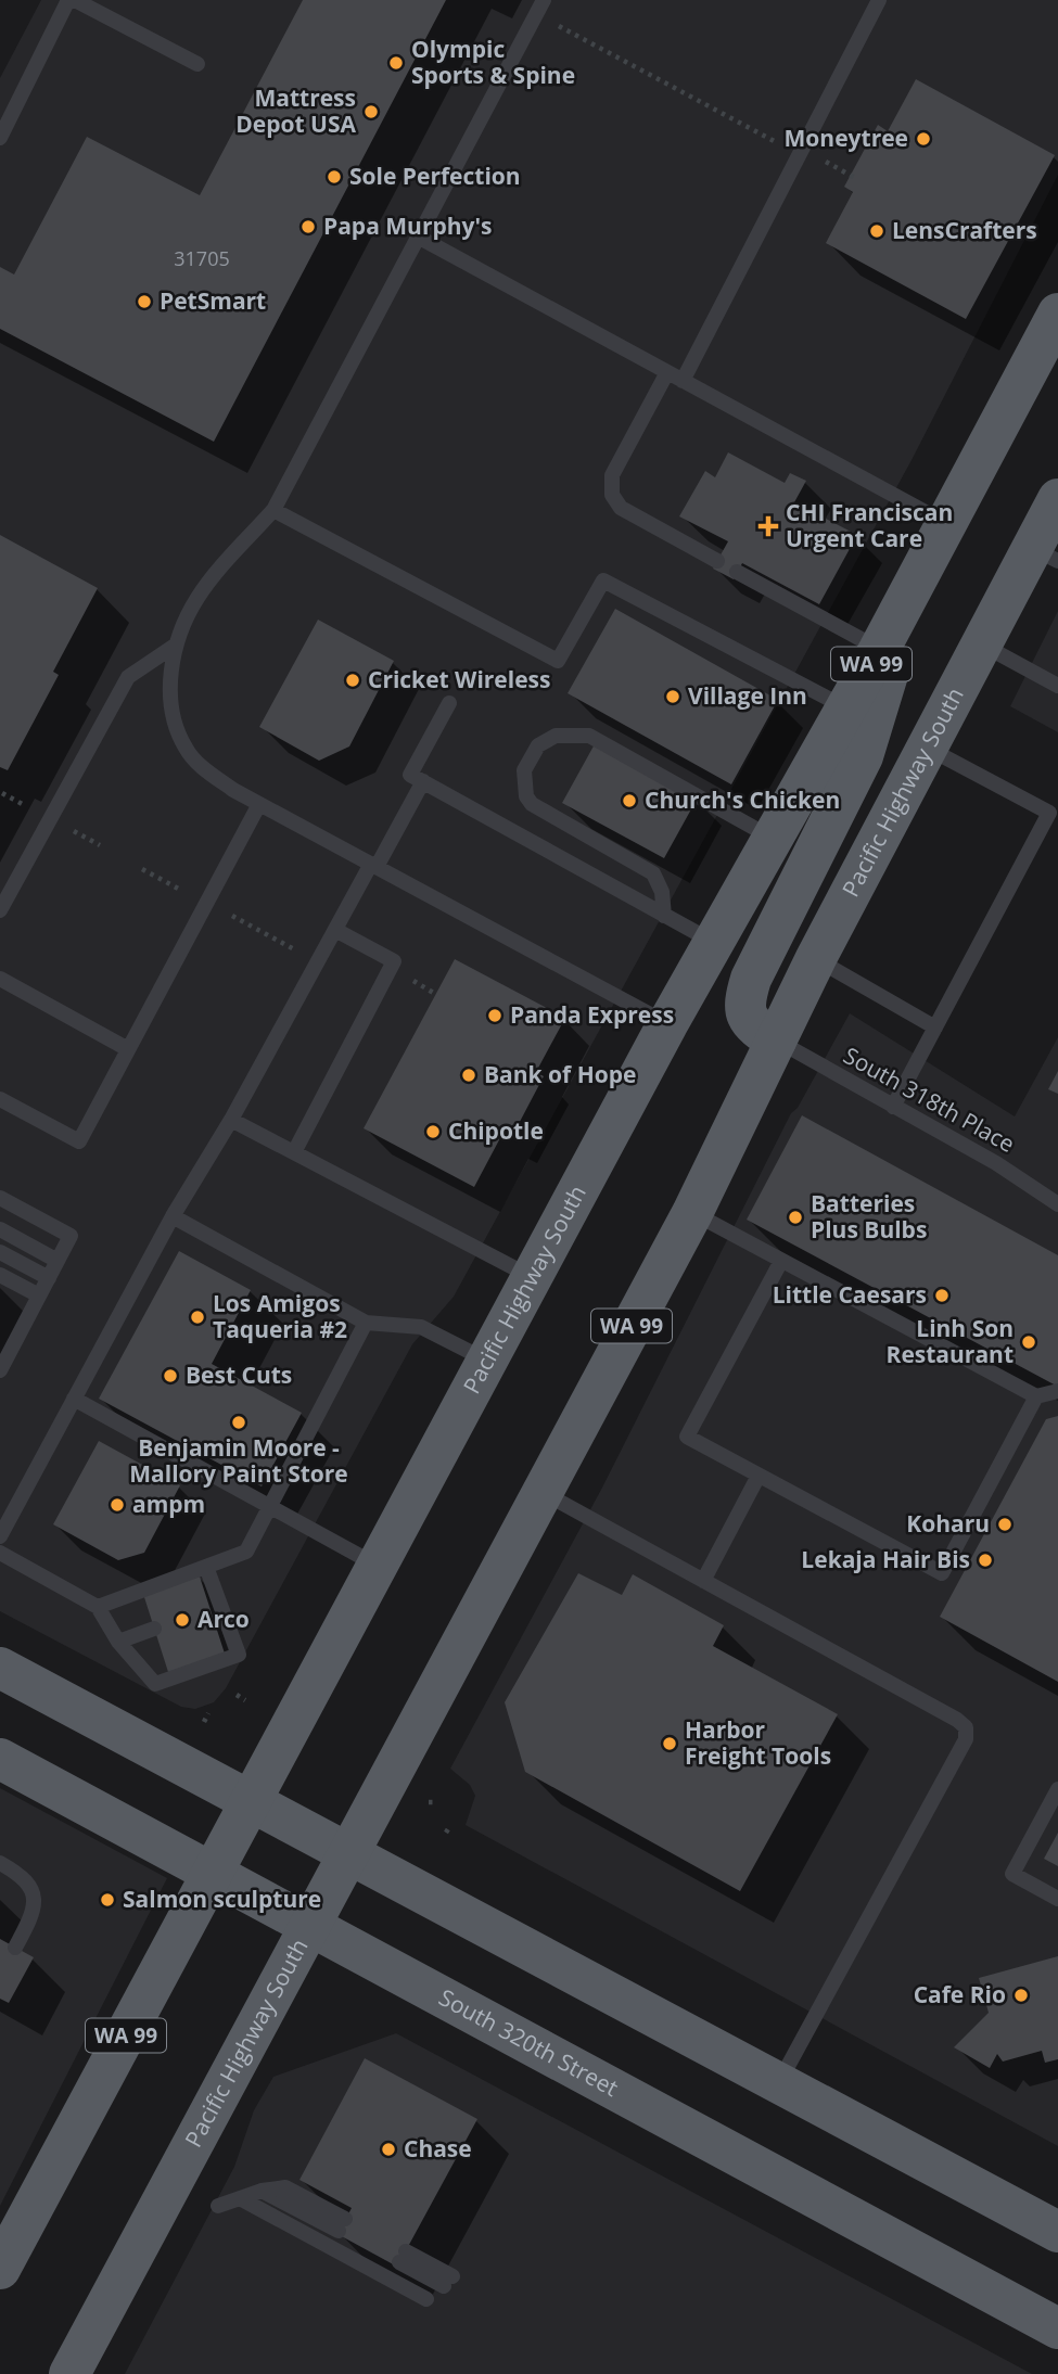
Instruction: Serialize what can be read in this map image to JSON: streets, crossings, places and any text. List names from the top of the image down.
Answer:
{
  "streets": {
    "main road": ["WA 99", "Pacific Highway South", "South 320th Street"],
    "lane": ["South 318th Place"]
  },
  "crossings": [
    ["Pacific Highway South", "South 318th Place"],
    ["Pacific Highway South", "South 320th Street"]
  ],
  "places": {
    "other": [
      "Olympic Sports & Spine",
      "Mattress Depot USA",
      "Moneytree",
      "Sole Perfection",
      "Papa Murphy's",
      "LensCrafters",
      "PetSmart",
      "Cricket Wireless",
      "Village Inn",
      "Church's Chicken",
      "Panda Express",
      "Bank of Hope",
      "Chipotle",
      "Batteries Plus Bulbs",
      "Little Caesars",
      "Los Amigos Taqueria #2",
      "Linh Son Restaurant",
      "Best Cuts",
      "Benjamin Moore - Mallory Paint Store",
      "ampm",
      "Koharu",
      "Lekaja Hair Bis",
      "Arco",
      "Harbor Freight Tools",
      "Salmon sculpture",
      "Cafe Rio",
      "Chase"
    ],
    "health": ["CHI Franciscan Urgent Care"]
  },
  "house_numbers": ["31705"]
}
